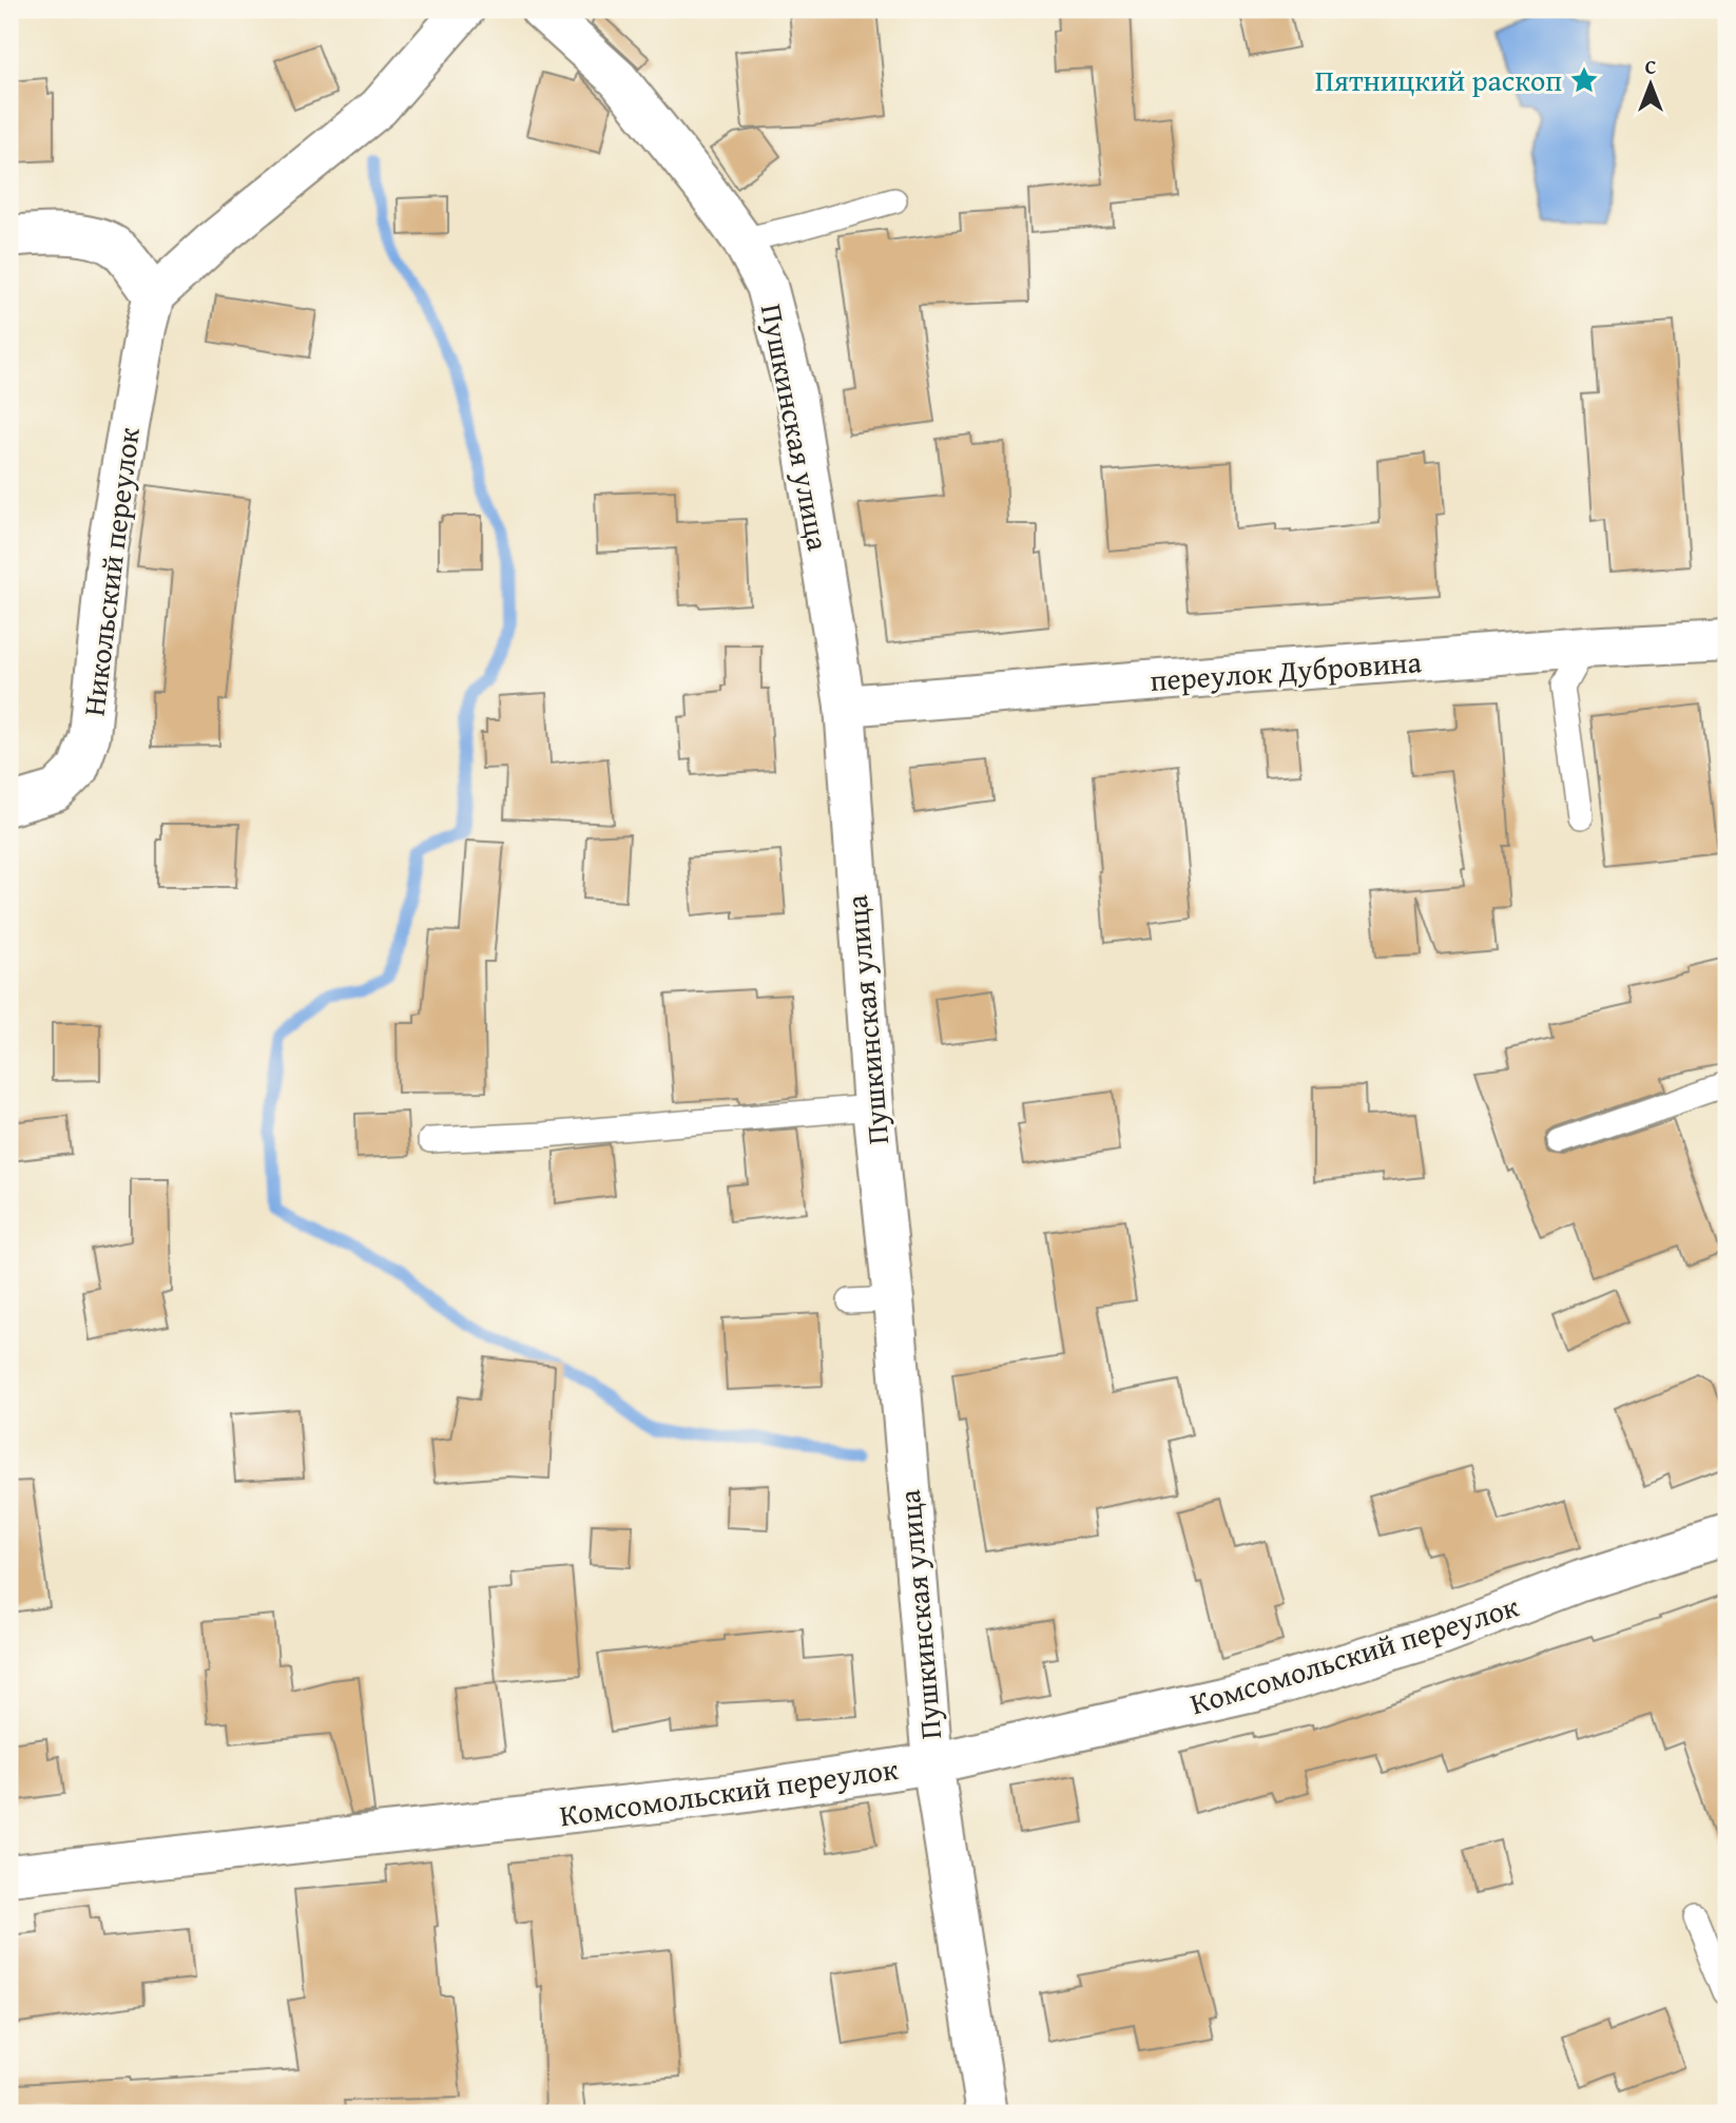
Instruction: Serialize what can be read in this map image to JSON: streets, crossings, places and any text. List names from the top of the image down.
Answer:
{
  "streets": {
    "street": [
      "Пушкинская улица",
      "Никольский переулок",
      "переулок Дубровина",
      "Комсомольский переулок"
    ]
  },
  "crossings": [
    ["Пушкинская улица", "переулок Дубровина"],
    ["Пушкинская улица", "Комсомольский переулок"]
  ],
  "places": {
    "place": ["Пятницкий раскоп"]
  },
  "north": "top"
}
